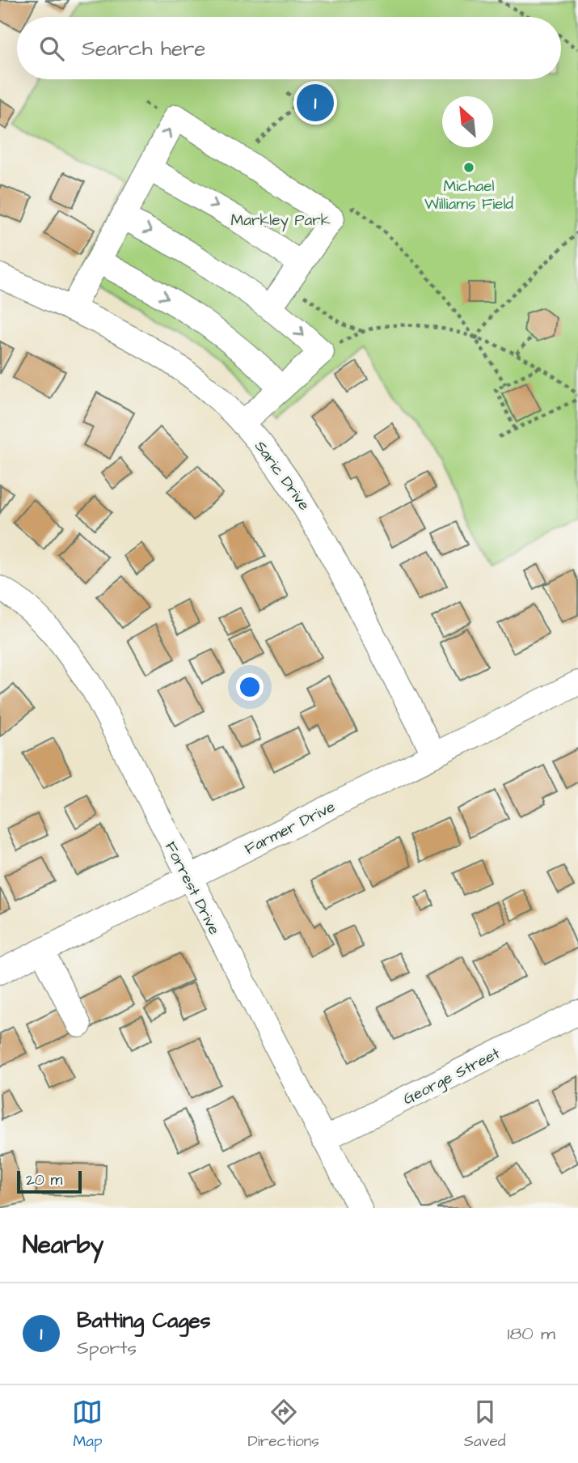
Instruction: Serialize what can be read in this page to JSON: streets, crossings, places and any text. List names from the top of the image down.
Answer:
{
  "streets": {
    "street": [
      "Saric Drive",
      "Farmer Drive",
      "Forrest Drive",
      "George Street"
    ]
  },
  "crossings": [
    ["Saric Drive", "Farmer Drive"],
    ["Farmer Drive", "Forrest Drive"],
    ["Forrest Drive", "George Street"]
  ],
  "parks": ["Markley Park"],
  "places": ["Michael Williams Field"],
  "scale_bar": "20 m",
  "north": "top left",
  "page": {
    "search": "Search here",
    "pins": "1",
    "scale": "20 m",
    "heading": "Nearby",
    "list": [
      {
        "mark": "1",
        "name": "Batting Cages",
        "note": "Sports",
        "value": "180 m"
      }
    ],
    "nav": ["Map", "Directions", "Saved"]
  }
}
